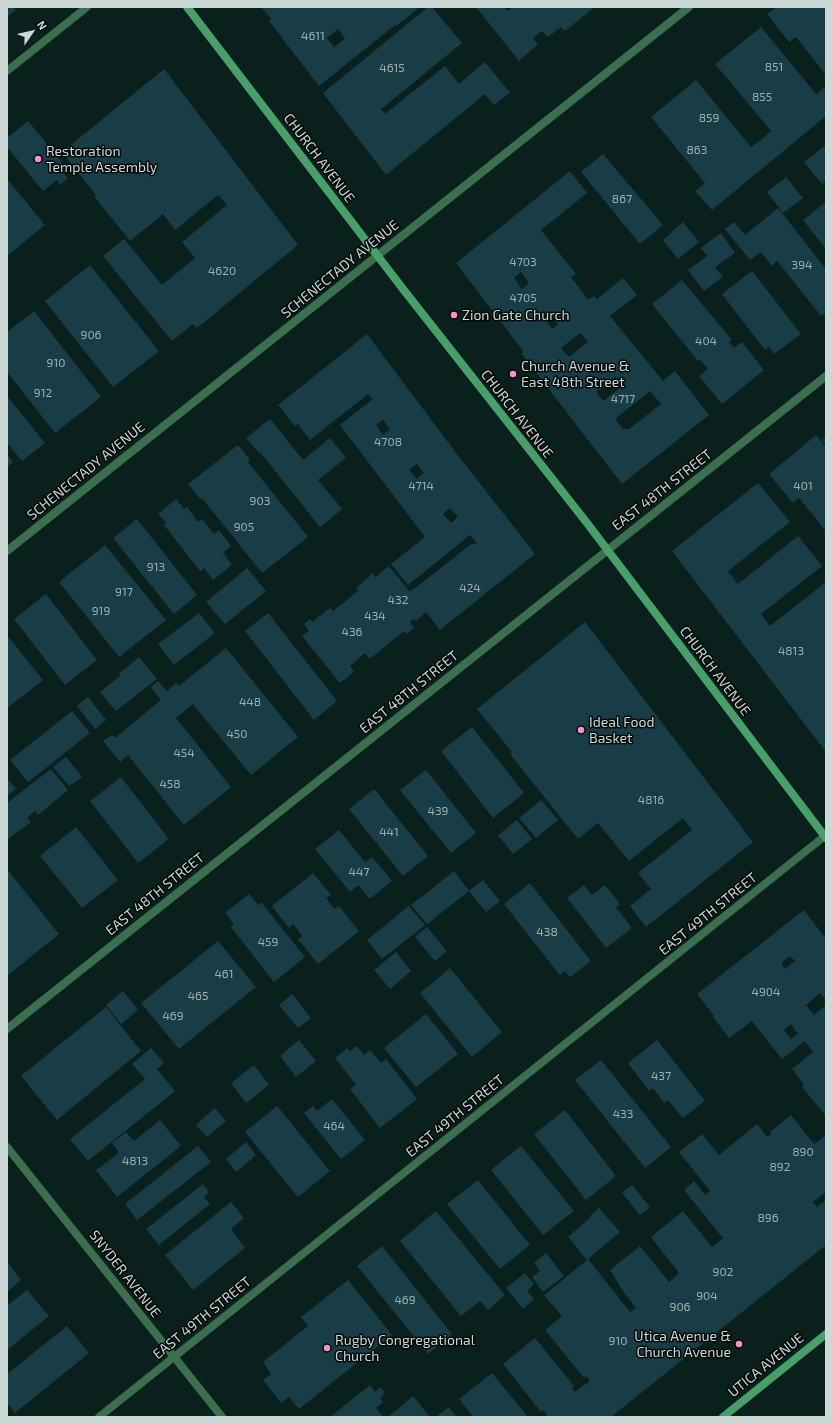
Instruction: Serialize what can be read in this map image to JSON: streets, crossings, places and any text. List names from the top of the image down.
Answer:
{
  "streets": {
    "main road": ["CHURCH AVENUE", "UTICA AVENUE"],
    "street": [
      "SCHENECTADY AVENUE",
      "EAST 48TH STREET",
      "EAST 49TH STREET",
      "SNYDER AVENUE"
    ]
  },
  "crossings": [
    ["CHURCH AVENUE", "SCHENECTADY AVENUE"],
    ["CHURCH AVENUE", "EAST 48TH STREET"],
    ["CHURCH AVENUE", "EAST 49TH STREET"],
    ["EAST 49TH STREET", "SNYDER AVENUE"]
  ],
  "places": [
    "Restoration Temple Assembly",
    "Zion Gate Church",
    "Church Avenue & East 48th Street",
    "Ideal Food Basket",
    "Utica Avenue & Church Avenue",
    "Rugby Congregational Church"
  ],
  "house_numbers": [
    "4611",
    "851",
    "4615",
    "855",
    "859",
    "863",
    "867",
    "4703",
    "394",
    "4620",
    "4705",
    "906",
    "404",
    "910",
    "912",
    "4717",
    "4708",
    "4714",
    "401",
    "903",
    "905",
    "913",
    "424",
    "917",
    "432",
    "919",
    "434",
    "436",
    "4813",
    "448",
    "450",
    "454",
    "458",
    "4816",
    "439",
    "441",
    "447",
    "438",
    "459",
    "461",
    "4904",
    "465",
    "469",
    "437",
    "433",
    "464",
    "890",
    "4813",
    "892",
    "896",
    "902",
    "904",
    "469",
    "906",
    "910"
  ],
  "north": "top right"
}
